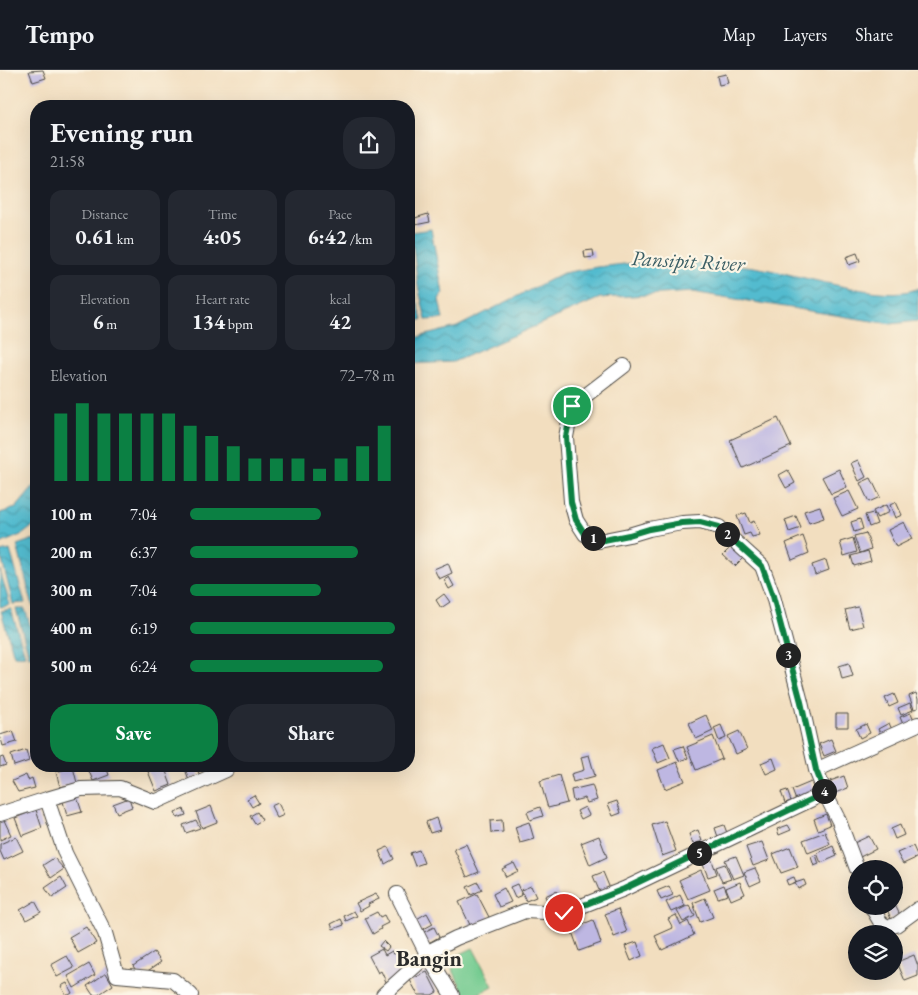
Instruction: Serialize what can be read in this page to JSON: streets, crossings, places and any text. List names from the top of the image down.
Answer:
{
  "districts": ["Bangin"],
  "water": ["Pansipit River"],
  "page": {
    "header": "Tempo",
    "nav": ["Map", "Layers", "Share"],
    "heading": ["Evening run", "21:58"],
    "stats": [
      ["Distance", "0.61 km"],
      ["Time", "4:05"],
      ["Pace", "6:42 /km"],
      ["Elevation", "6 m"],
      ["Heart rate", "134 bpm"],
      ["kcal", "42"]
    ],
    "chart": ["Elevation", "72–78 m"],
    "list": [
      {
        "name": "100 m",
        "note": "7:04"
      },
      {
        "name": "200 m",
        "note": "6:37"
      },
      {
        "name": "300 m",
        "note": "7:04"
      },
      {
        "name": "400 m",
        "note": "6:19"
      },
      {
        "name": "500 m",
        "note": "6:24"
      }
    ],
    "pins": [
      "2",
      "1",
      "3",
      "4",
      "5"
    ],
    "buttons": ["Save", "Share"]
  }
}
